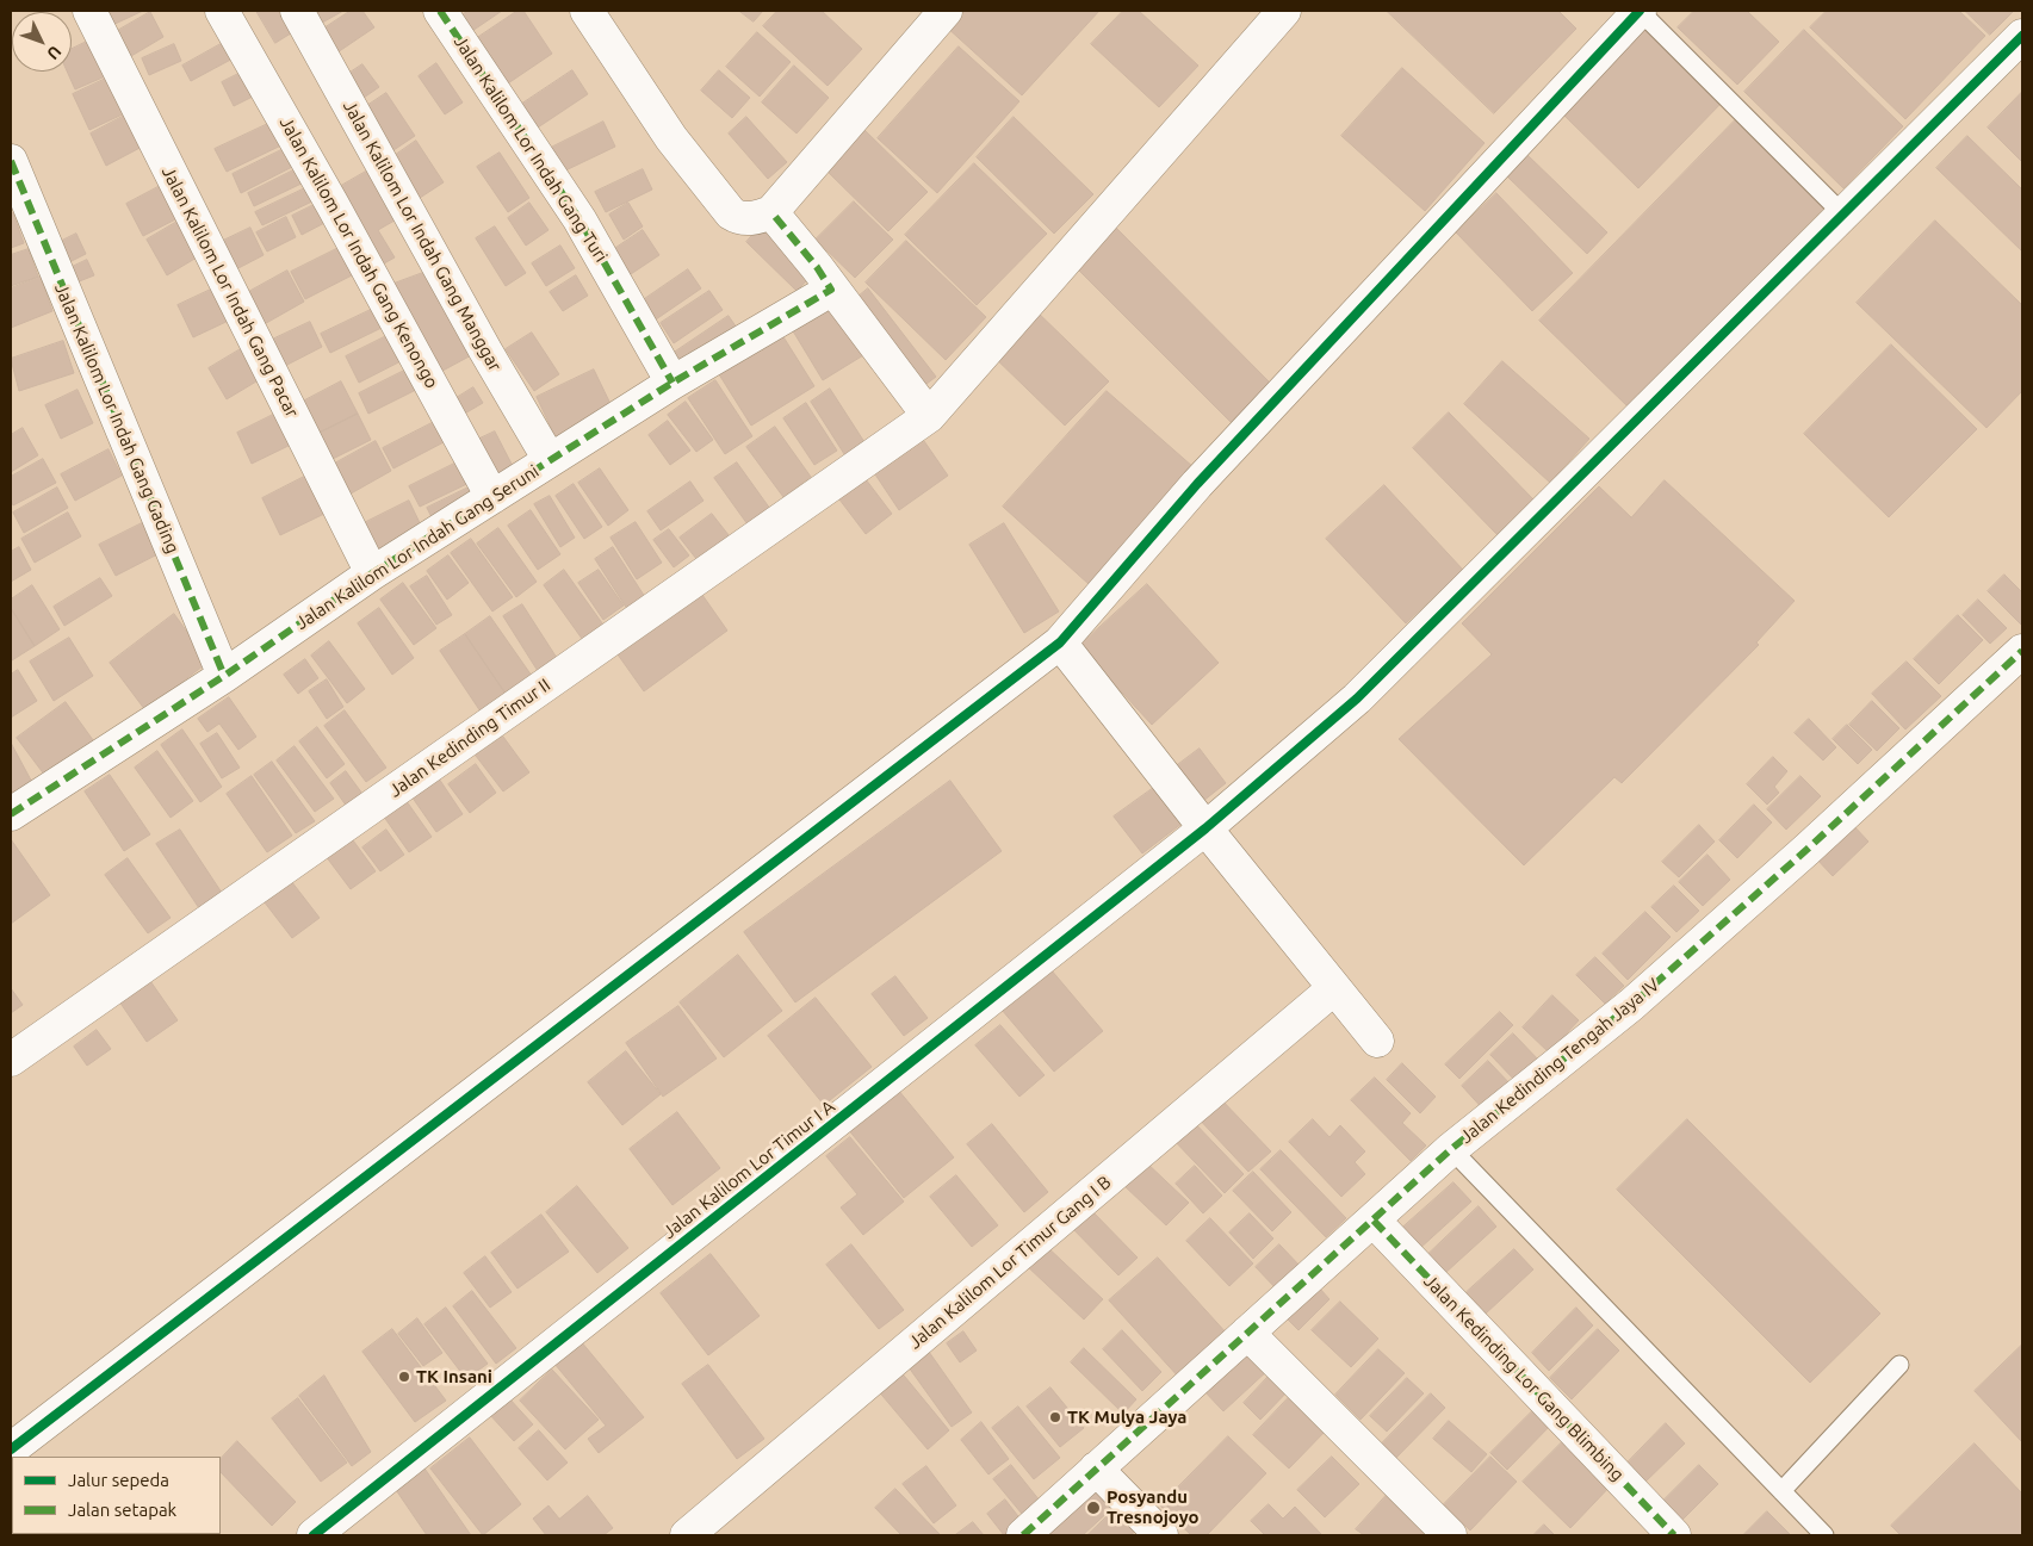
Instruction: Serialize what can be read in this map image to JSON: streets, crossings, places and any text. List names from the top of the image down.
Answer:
{
  "streets": {
    "street": [
      "Jalan Kalilom Lor Indah Gang Turi",
      "Jalan Kalilom Lor Indah Gang Manggar",
      "Jalan Kalilom Lor Indah Gang Kenongo",
      "Jalan Kalilom Lor Indah Gang Pacar",
      "Jalan Kalilom Lor Indah Gang Gading",
      "Jalan Kalilom Lor Indah Gang Seruni",
      "Jalan Kedinding Timur II",
      "Jalan Kedinding Tengah Jaya IV",
      "Jalan Kalilom Lor Timur I A",
      "Jalan Kalilom Lor Timur Gang I B",
      "Jalan Kedinding Lor Gang Blimbing"
    ]
  },
  "crossings": [
    ["Jalan Kalilom Lor Indah Gang Turi", "Jalan Kalilom Lor Indah Gang Seruni"],
    ["Jalan Kalilom Lor Indah Gang Manggar", "Jalan Kalilom Lor Indah Gang Seruni"],
    ["Jalan Kalilom Lor Indah Gang Kenongo", "Jalan Kalilom Lor Indah Gang Seruni"],
    ["Jalan Kalilom Lor Indah Gang Pacar", "Jalan Kalilom Lor Indah Gang Seruni"],
    ["Jalan Kalilom Lor Indah Gang Gading", "Jalan Kalilom Lor Indah Gang Seruni"],
    ["Jalan Kedinding Tengah Jaya IV", "Jalan Kedinding Lor Gang Blimbing"]
  ],
  "places": ["TK Insani", "TK Mulya Jaya", "Posyandu Tresnojoyo"],
  "legend": ["Jalur sepeda", "Jalan setapak"],
  "north": "bottom right"
}
